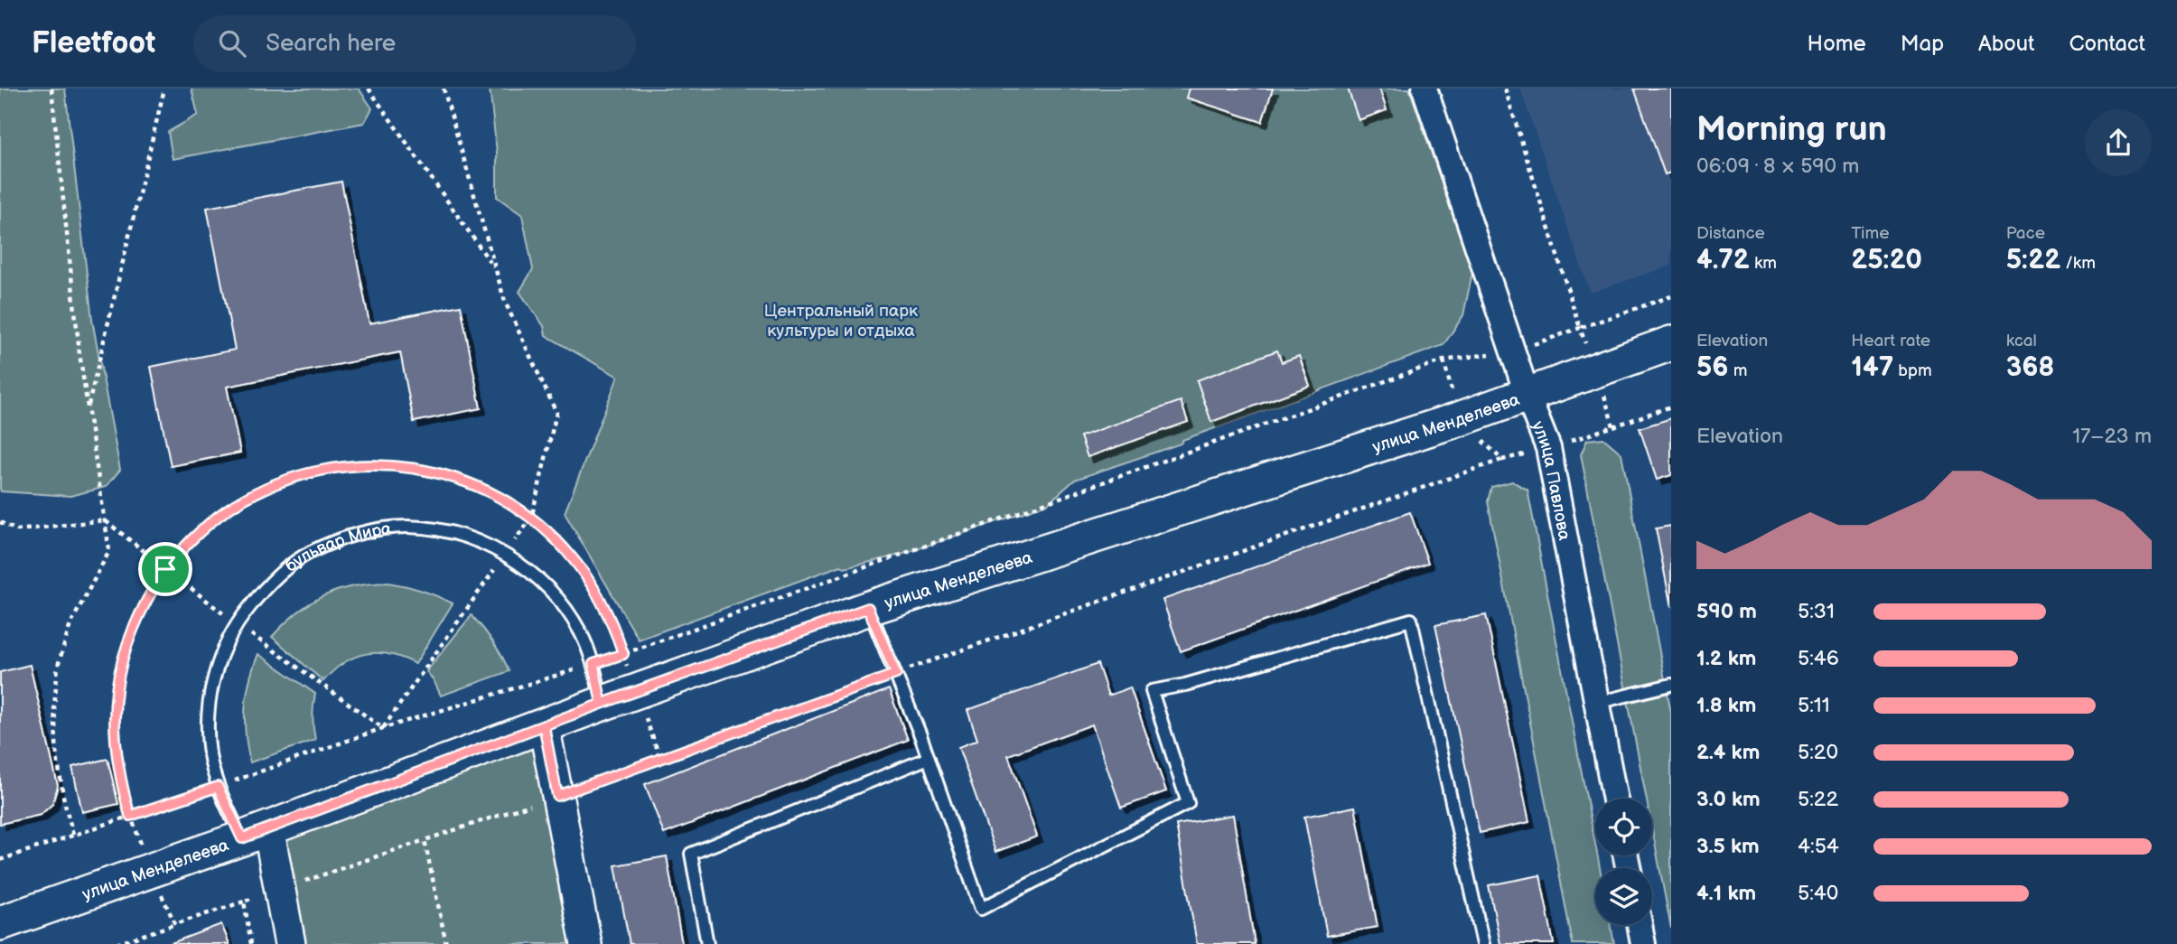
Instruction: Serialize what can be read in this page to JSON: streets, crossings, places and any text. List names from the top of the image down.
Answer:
{
  "streets": {
    "main road": ["улица Менделеева"],
    "street": ["улица Павлова", "бульвар Мира"]
  },
  "crossings": [
    ["улица Менделеева", "улица Павлова"],
    ["улица Менделеева", "бульвар Мира"]
  ],
  "parks": ["Центральный парк культуры и отдыха"],
  "page": {
    "header": "Fleetfoot",
    "search": "Search here",
    "nav": [
      "Home",
      "Map",
      "About",
      "Contact"
    ],
    "heading": ["Morning run", "06:09 · 8 × 590 m"],
    "stats": [
      ["Distance", "4.72 km"],
      ["Time", "25:20"],
      ["Pace", "5:22 /km"],
      ["Elevation", "56 m"],
      ["Heart rate", "147 bpm"],
      ["kcal", "368"]
    ],
    "chart": ["Elevation", "17–23 m"],
    "list": [
      {
        "name": "590 m",
        "note": "5:31"
      },
      {
        "name": "1.2 km",
        "note": "5:46"
      },
      {
        "name": "1.8 km",
        "note": "5:11"
      },
      {
        "name": "2.4 km",
        "note": "5:20"
      },
      {
        "name": "3.0 km",
        "note": "5:22"
      },
      {
        "name": "3.5 km",
        "note": "4:54"
      },
      {
        "name": "4.1 km",
        "note": "5:40"
      }
    ]
  }
}
